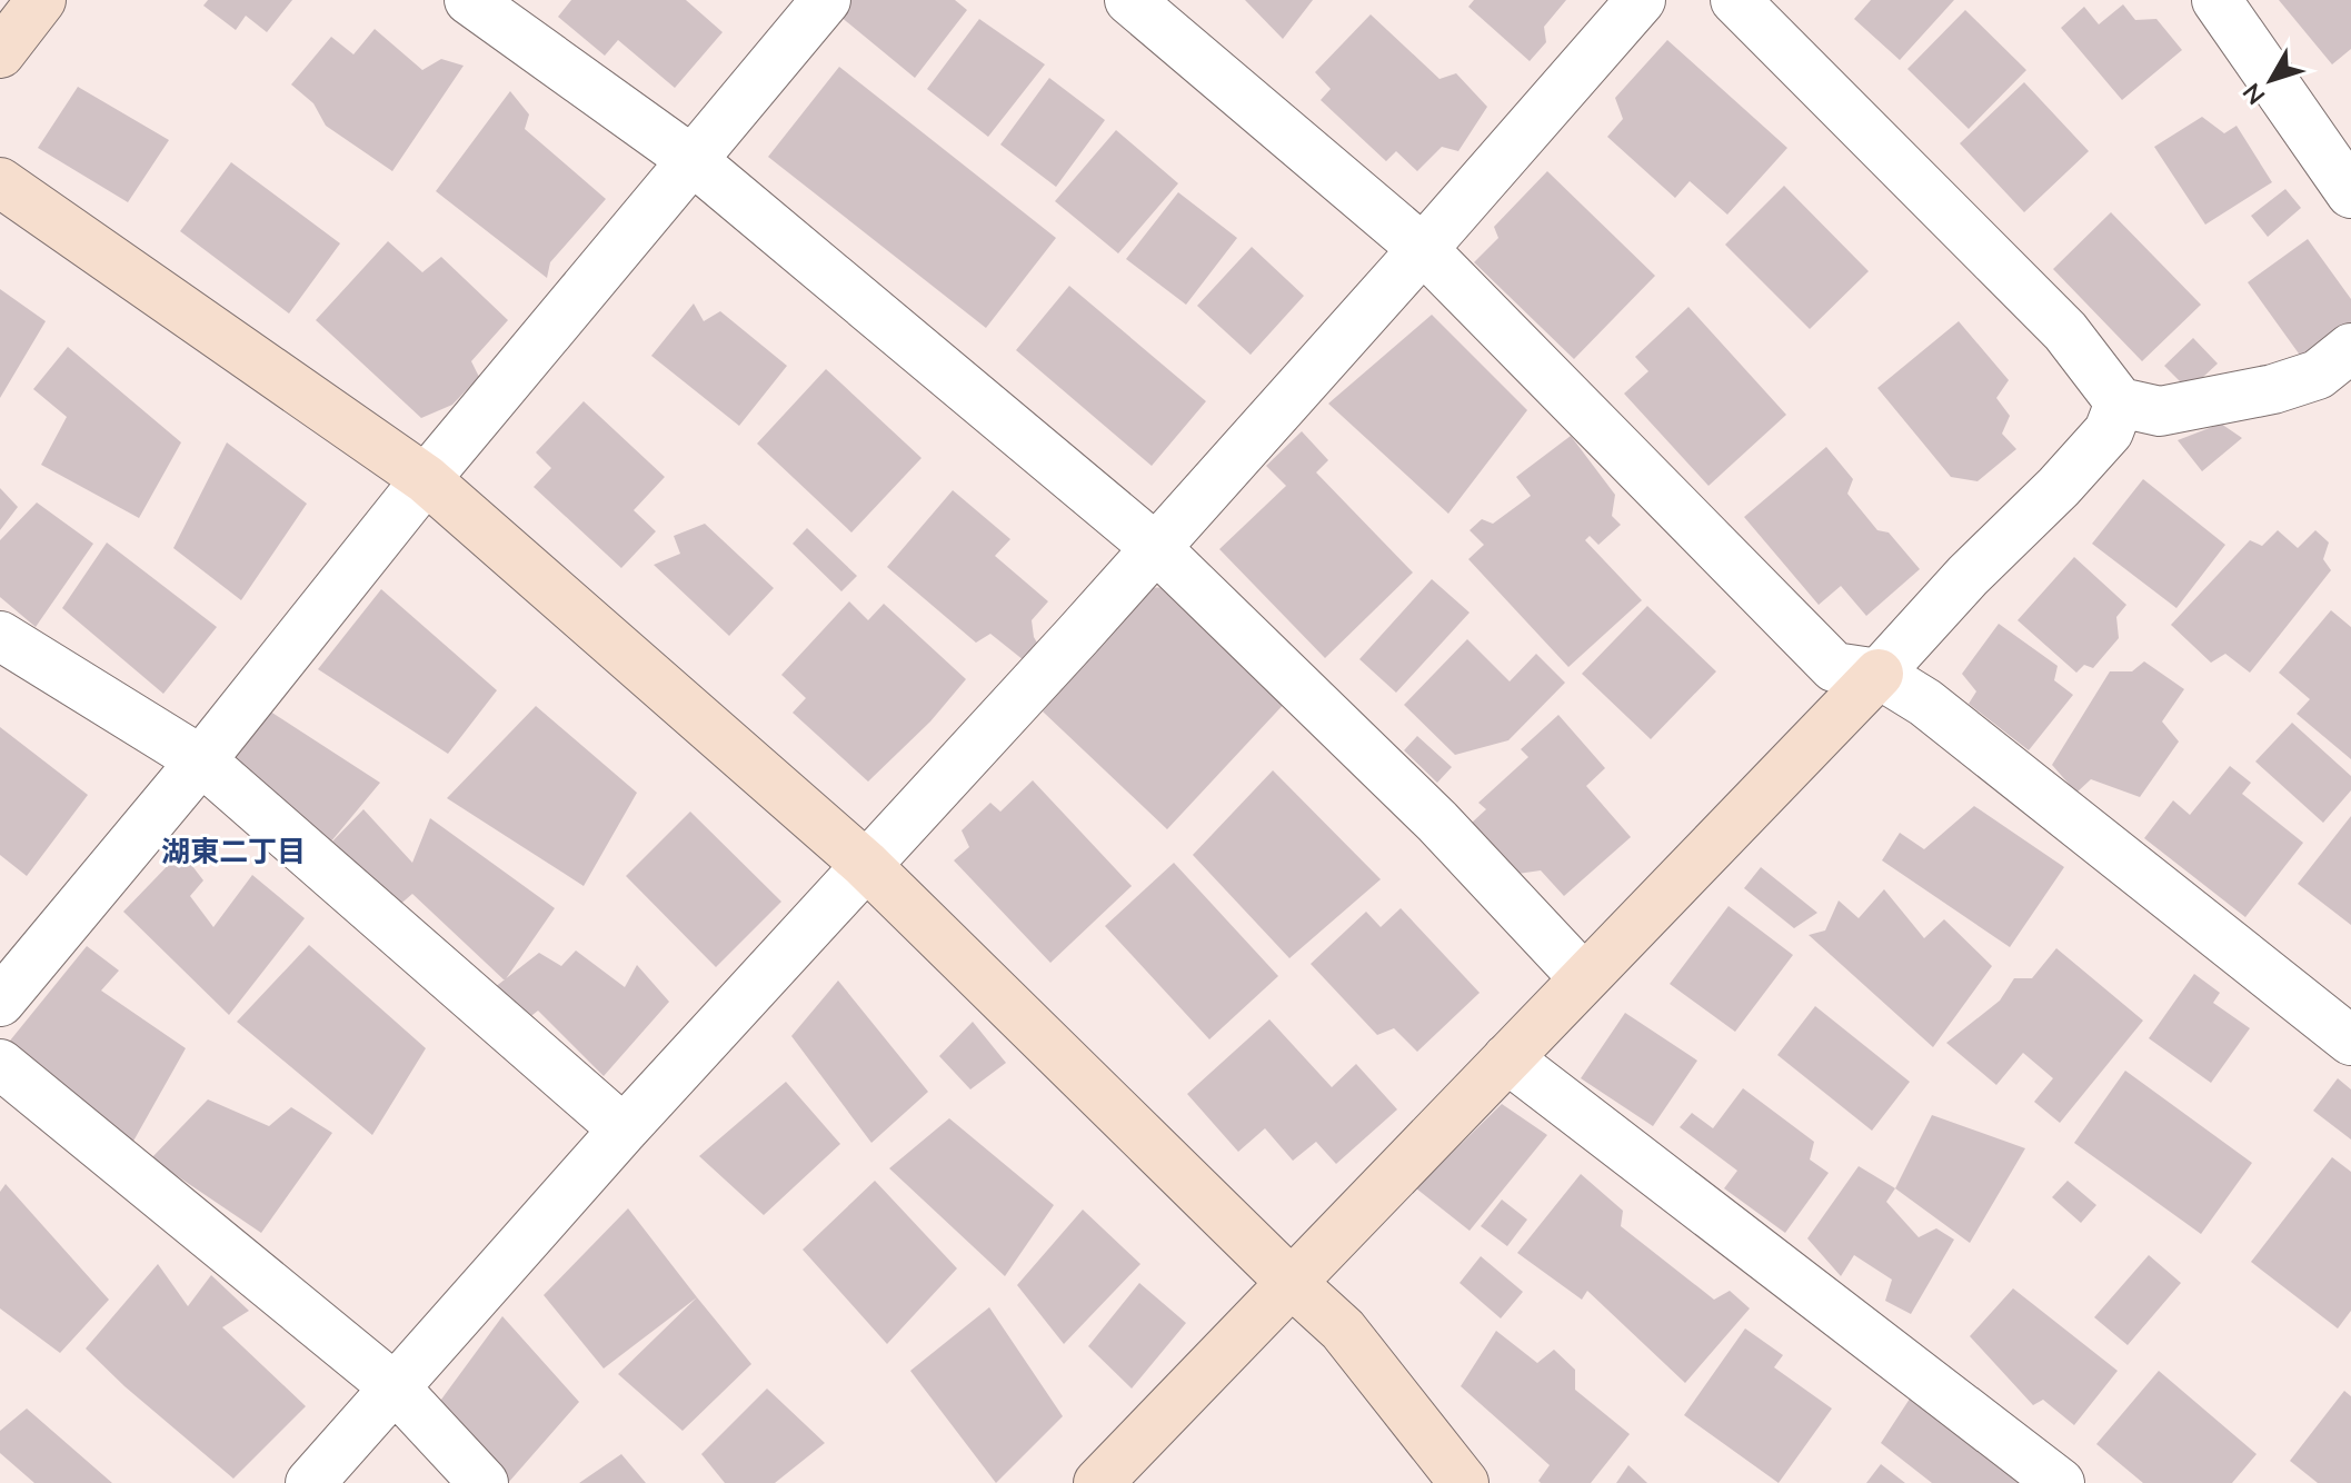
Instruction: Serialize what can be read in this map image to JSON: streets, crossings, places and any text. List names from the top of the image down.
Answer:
{
  "districts": ["湖東二丁目"],
  "north": "bottom left"
}
